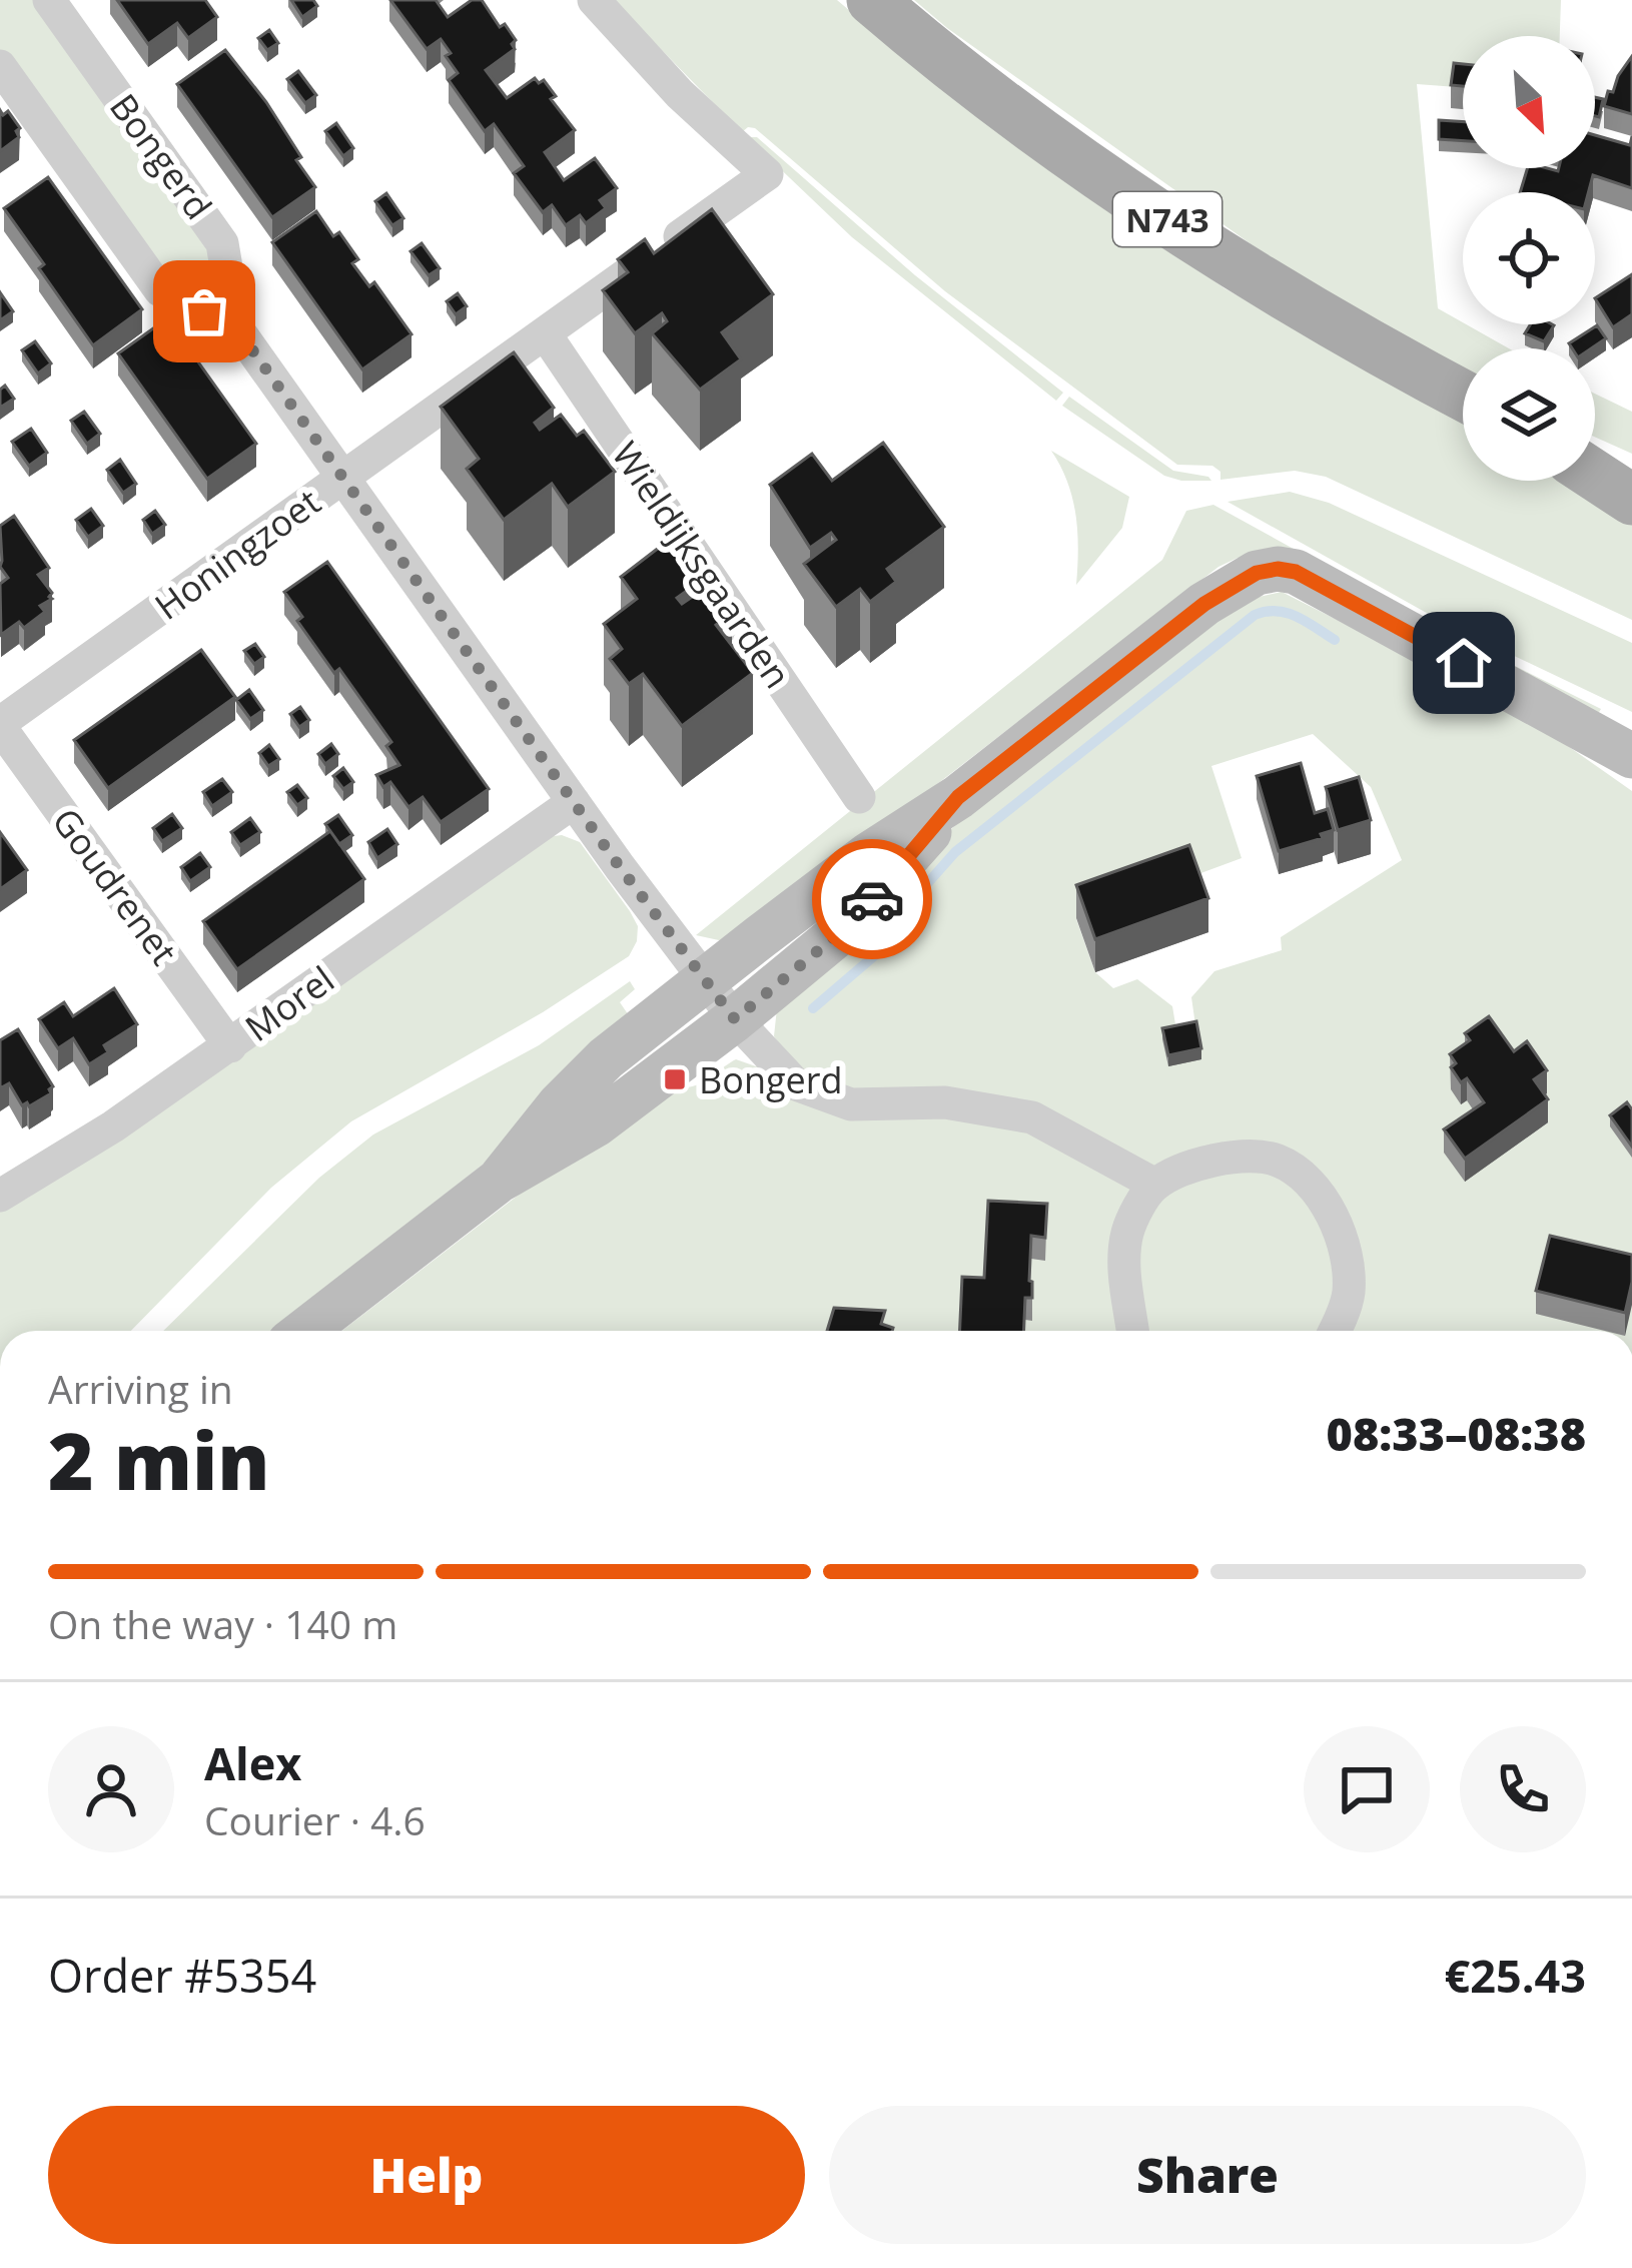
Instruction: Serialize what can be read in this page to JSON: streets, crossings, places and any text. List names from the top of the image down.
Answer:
{
  "streets": {
    "main road": ["N743"],
    "street": [
      "Bongerd",
      "Honingzoet",
      "Wieldijksgaarden",
      "Goudrenet",
      "Morel"
    ]
  },
  "crossings": [
    ["Bongerd", "Honingzoet"],
    ["Bongerd", "Morel"],
    ["Honingzoet", "Wieldijksgaarden"],
    ["Honingzoet", "Goudrenet"],
    ["Goudrenet", "Morel"]
  ],
  "places": {
    "transit": ["Bongerd"]
  },
  "north": "bottom right",
  "page": {
    "heading": ["2 min", "Arriving in", "08:33–08:38"],
    "panel": [
      "Alex",
      "Courier · 4.6",
      "Order #5354",
      "€25.43"
    ],
    "bar": "On the way · 140 m",
    "buttons": ["Help", "Share"]
  }
}
